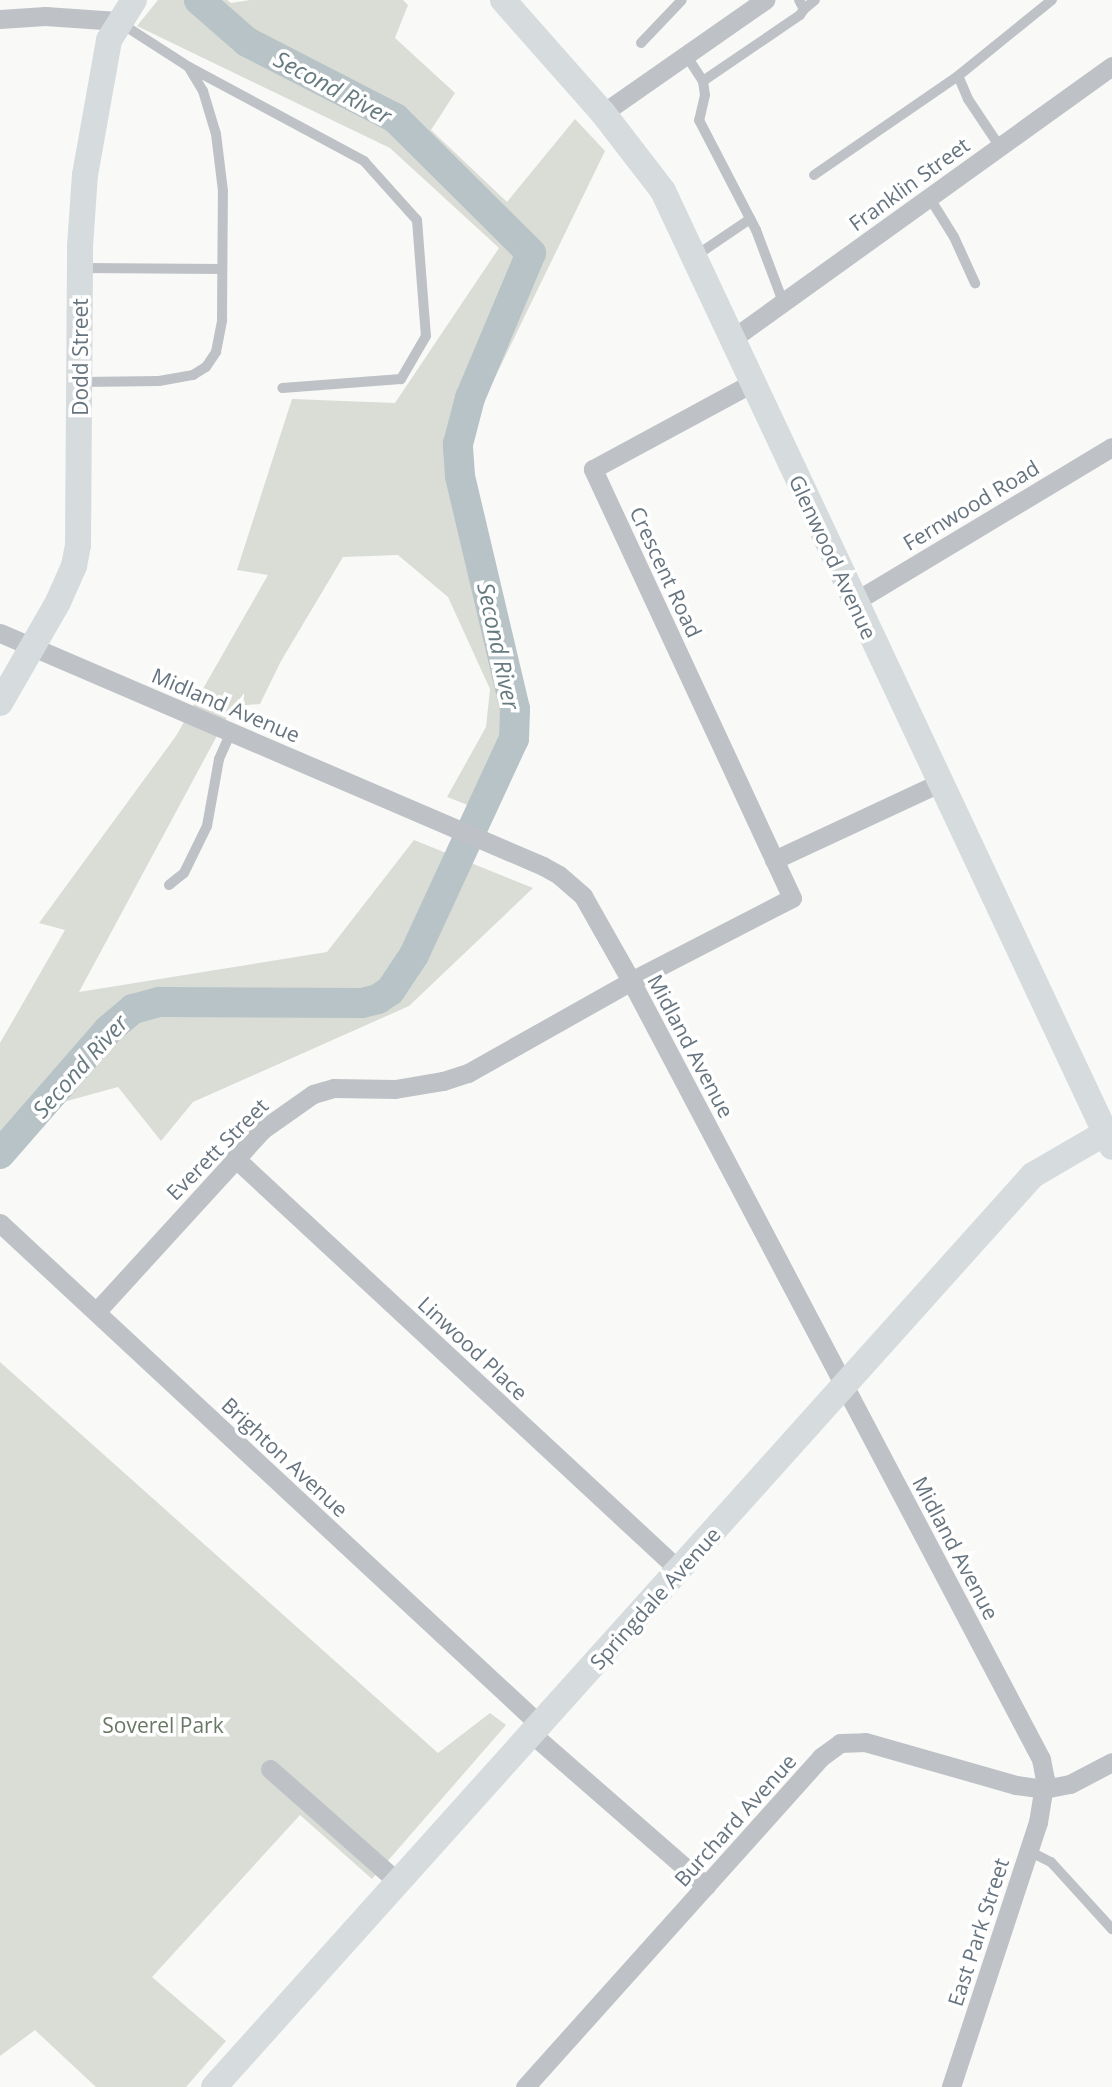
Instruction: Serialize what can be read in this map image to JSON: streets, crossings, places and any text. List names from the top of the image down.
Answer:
{
  "streets": {
    "street": [
      "Franklin Street",
      "Dodd Street",
      "Fernwood Road",
      "Glenwood Avenue",
      "Crescent Road",
      "Midland Avenue",
      "Everett Street",
      "Linwood Place",
      "Brighton Avenue",
      "Springdale Avenue",
      "Burchard Avenue",
      "East Park Street"
    ]
  },
  "crossings": [
    ["Franklin Street", "Glenwood Avenue"],
    ["Dodd Street", "Midland Avenue"],
    ["Fernwood Road", "Glenwood Avenue"],
    ["Glenwood Avenue", "Crescent Road"],
    ["Glenwood Avenue", "Springdale Avenue"],
    ["Crescent Road", "Everett Street"],
    ["Midland Avenue", "Everett Street"],
    ["Midland Avenue", "Springdale Avenue"],
    ["Midland Avenue", "Burchard Avenue"],
    ["Midland Avenue", "East Park Street"],
    ["Everett Street", "Linwood Place"],
    ["Everett Street", "Brighton Avenue"],
    ["Linwood Place", "Springdale Avenue"],
    ["Brighton Avenue", "Springdale Avenue"],
    ["Brighton Avenue", "Burchard Avenue"],
    ["Burchard Avenue", "East Park Street"]
  ],
  "water": ["Second River"],
  "parks": ["Soverel Park"]
}
